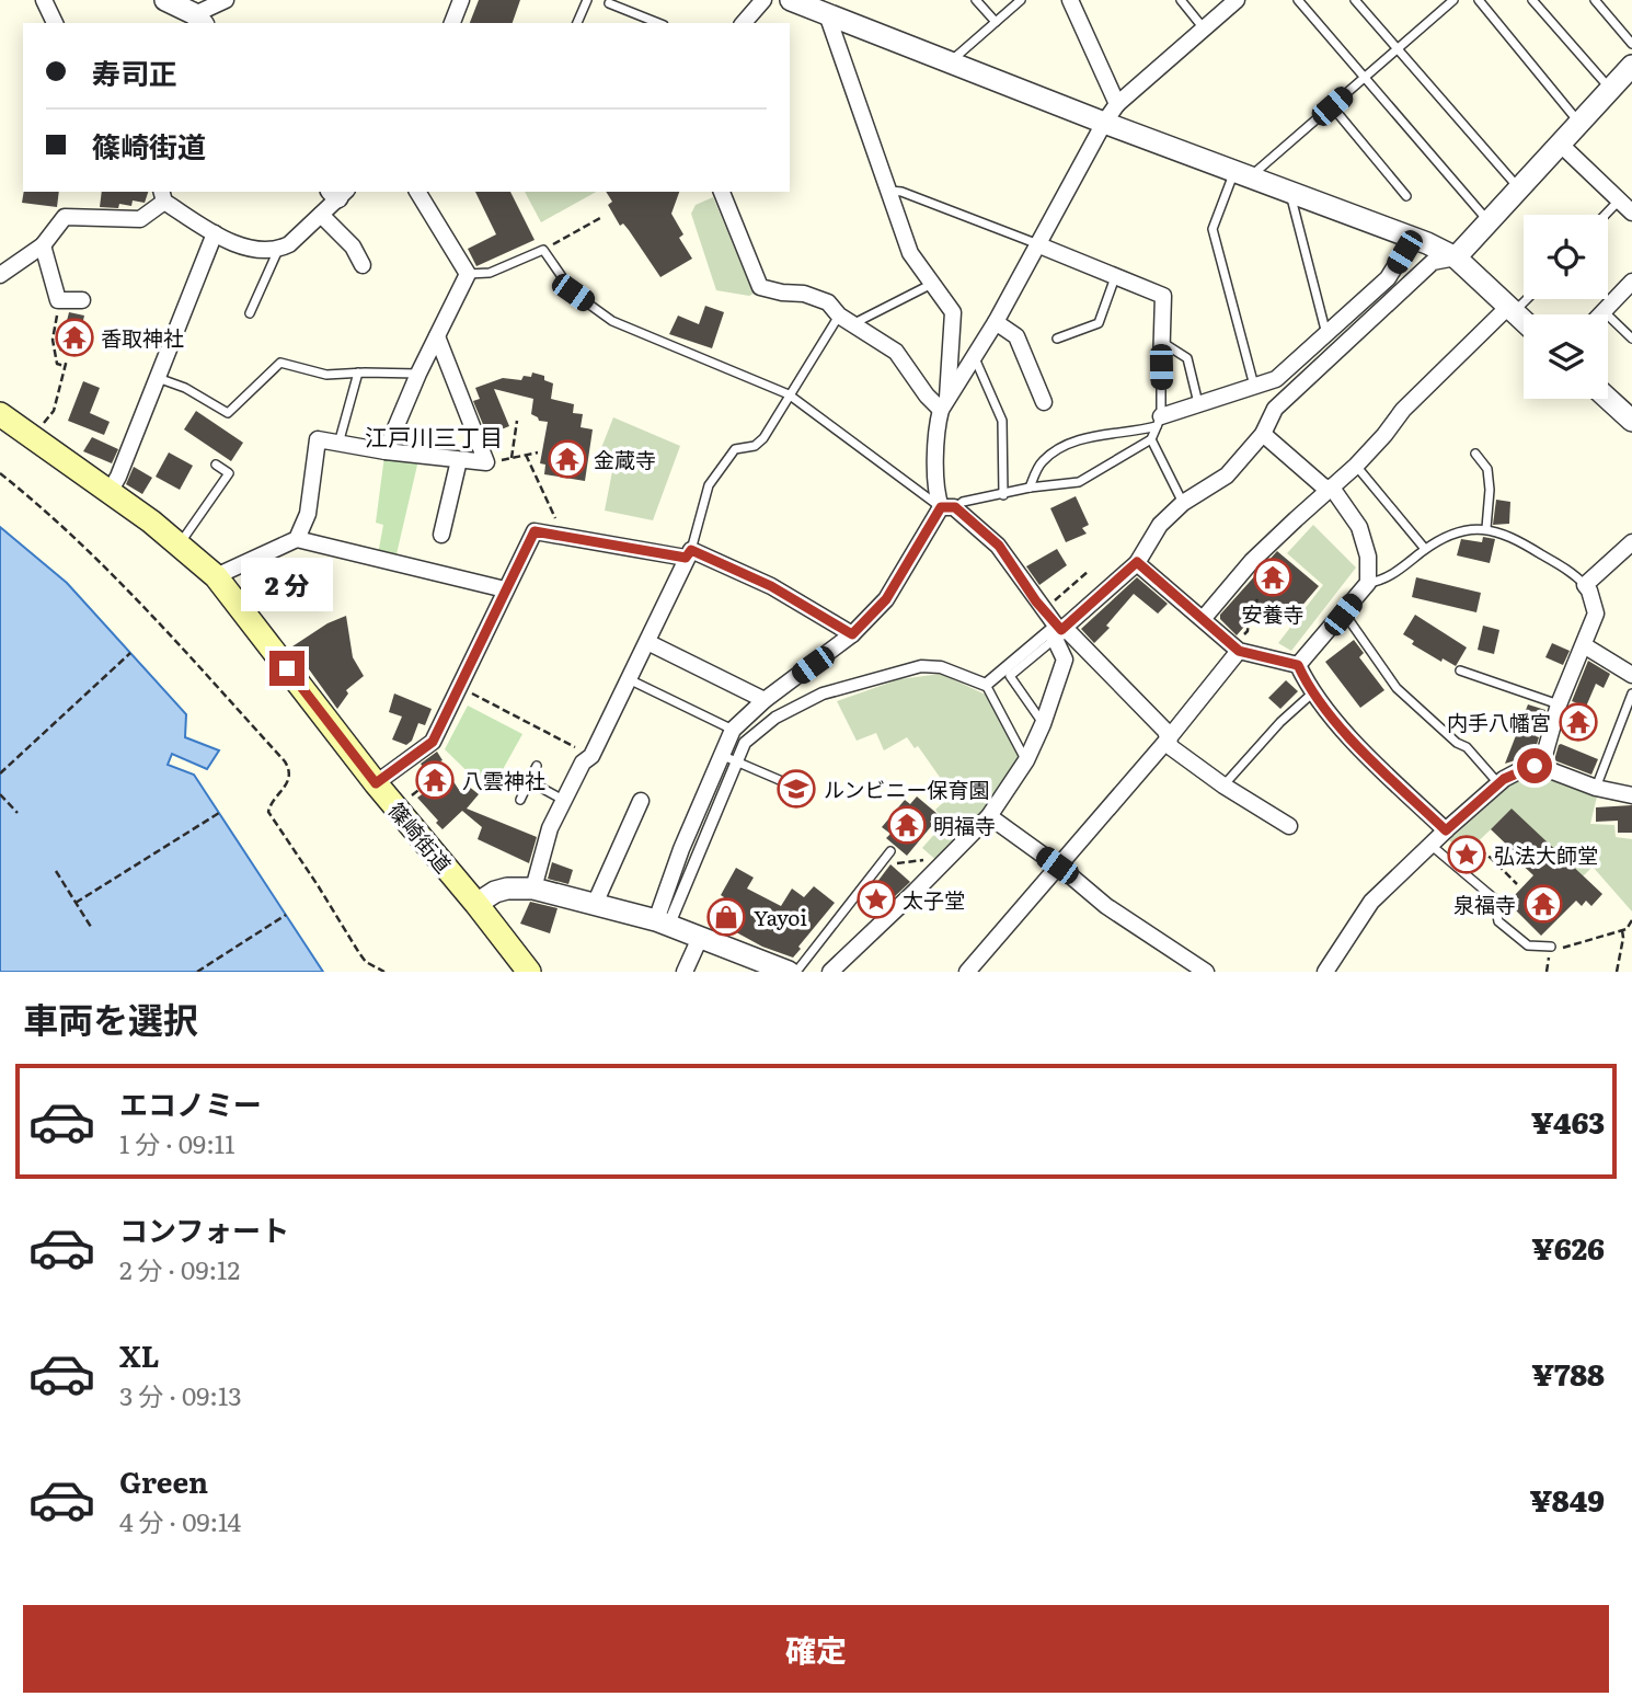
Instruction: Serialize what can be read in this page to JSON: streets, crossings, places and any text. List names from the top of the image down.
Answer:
{
  "streets": {
    "main road": ["篠崎街道"]
  },
  "districts": ["江戸川三丁目"],
  "places": {
    "temple": [
      "香取神社",
      "金蔵寺",
      "安養寺",
      "内手八幡宮",
      "八雲神社",
      "明福寺",
      "泉福寺"
    ],
    "school or university": ["ルンビニー保育園"],
    "place": ["弘法大師堂", "太子堂"],
    "shop": ["Yayoi"]
  },
  "page": {
    "banner": ["寿司正", "篠崎街道"],
    "bubble": "2 分",
    "heading": "車両を選択",
    "list": [
      {
        "name": "エコノミー",
        "note": "1 分 · 09:11",
        "value": "¥463"
      },
      {
        "name": "コンフォート",
        "note": "2 分 · 09:12",
        "value": "¥626"
      },
      {
        "name": "XL",
        "note": "3 分 · 09:13",
        "value": "¥788"
      },
      {
        "name": "Green",
        "note": "4 分 · 09:14",
        "value": "¥849"
      }
    ],
    "buttons": "確定"
  }
}
